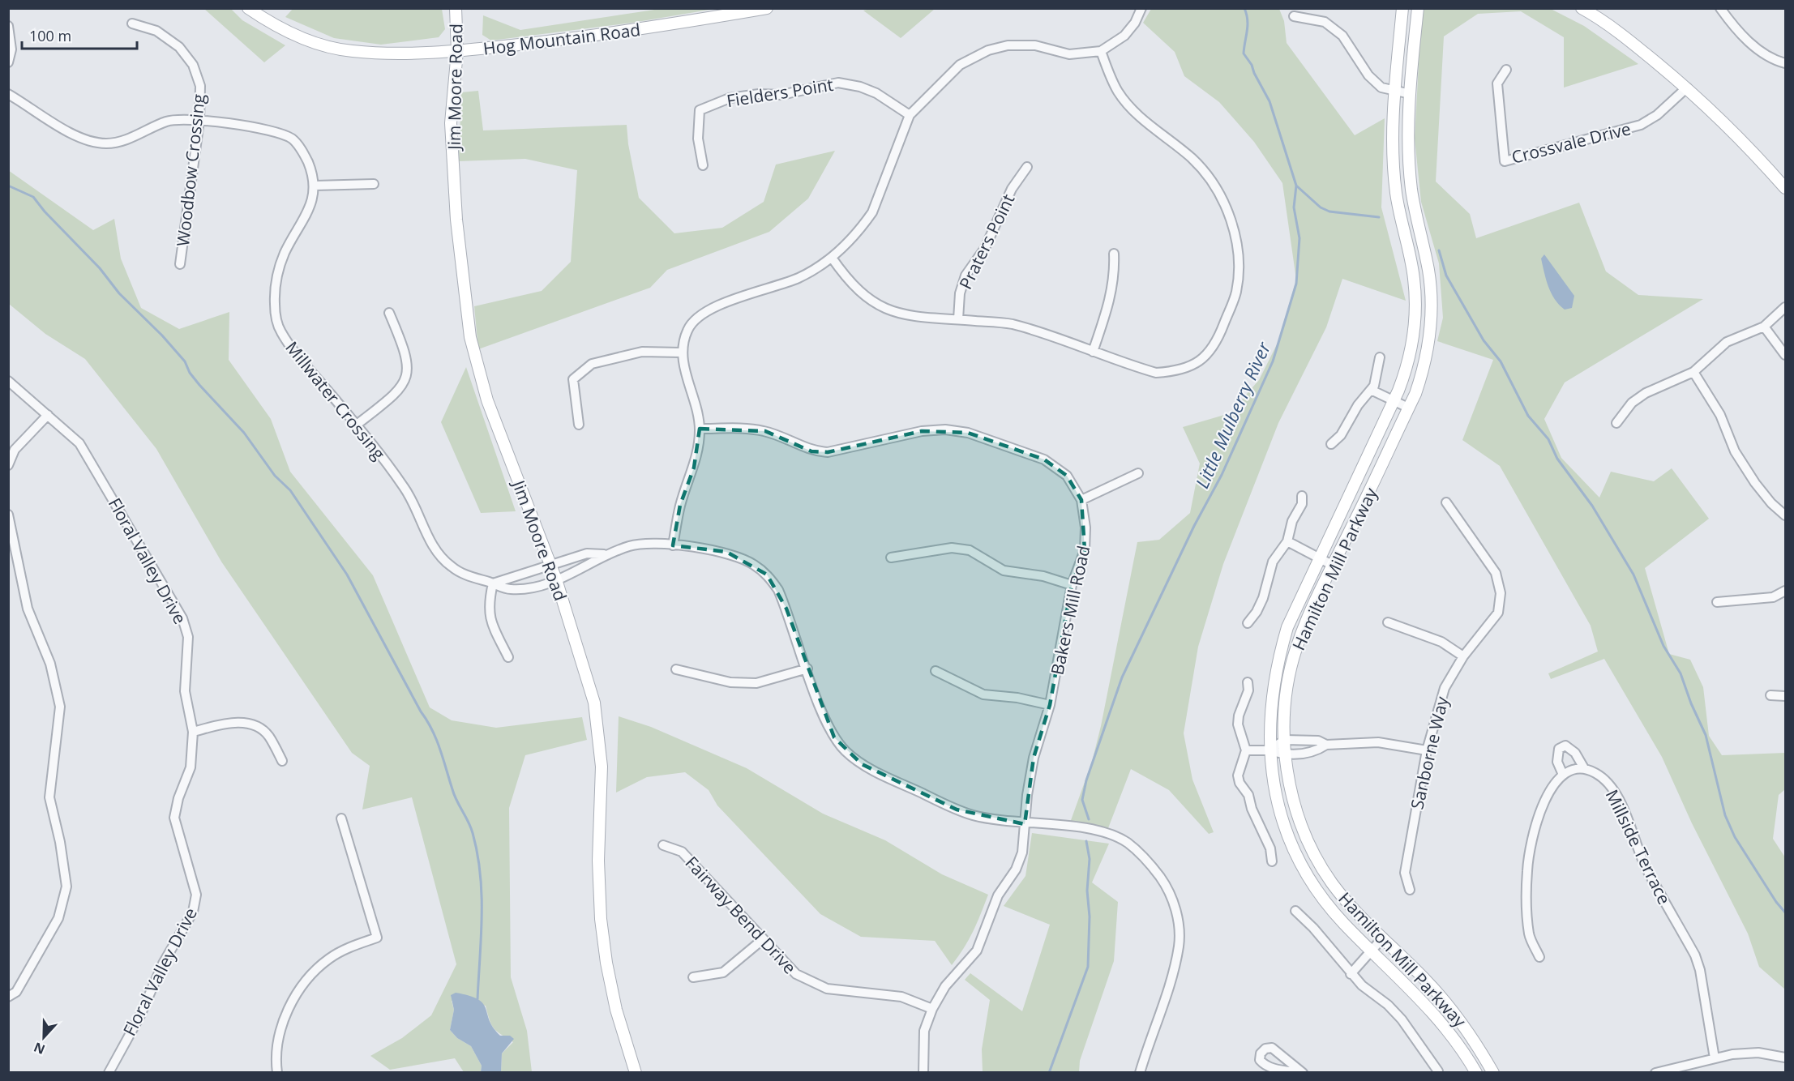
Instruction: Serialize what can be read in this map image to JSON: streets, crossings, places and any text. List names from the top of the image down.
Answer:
{
  "streets": {
    "street": [
      "Hog Mountain Road",
      "Jim Moore Road",
      "Fielders Point",
      "Crossvale Drive",
      "Woodbow Crossing",
      "Praters Point",
      "Millwater Crossing",
      "Floral Valley Drive",
      "Hamilton Mill Parkway",
      "Bakers Mill Road",
      "Sanborne Way",
      "Millside Terrace",
      "Fairway Bend Drive"
    ]
  },
  "crossings": [
    ["Hog Mountain Road", "Jim Moore Road"],
    ["Jim Moore Road", "Millwater Crossing"],
    ["Bakers Mill Road", "Fairway Bend Drive"]
  ],
  "water": ["Little Mulberry River"],
  "scale_bar": "100 m",
  "north": "bottom"
}
